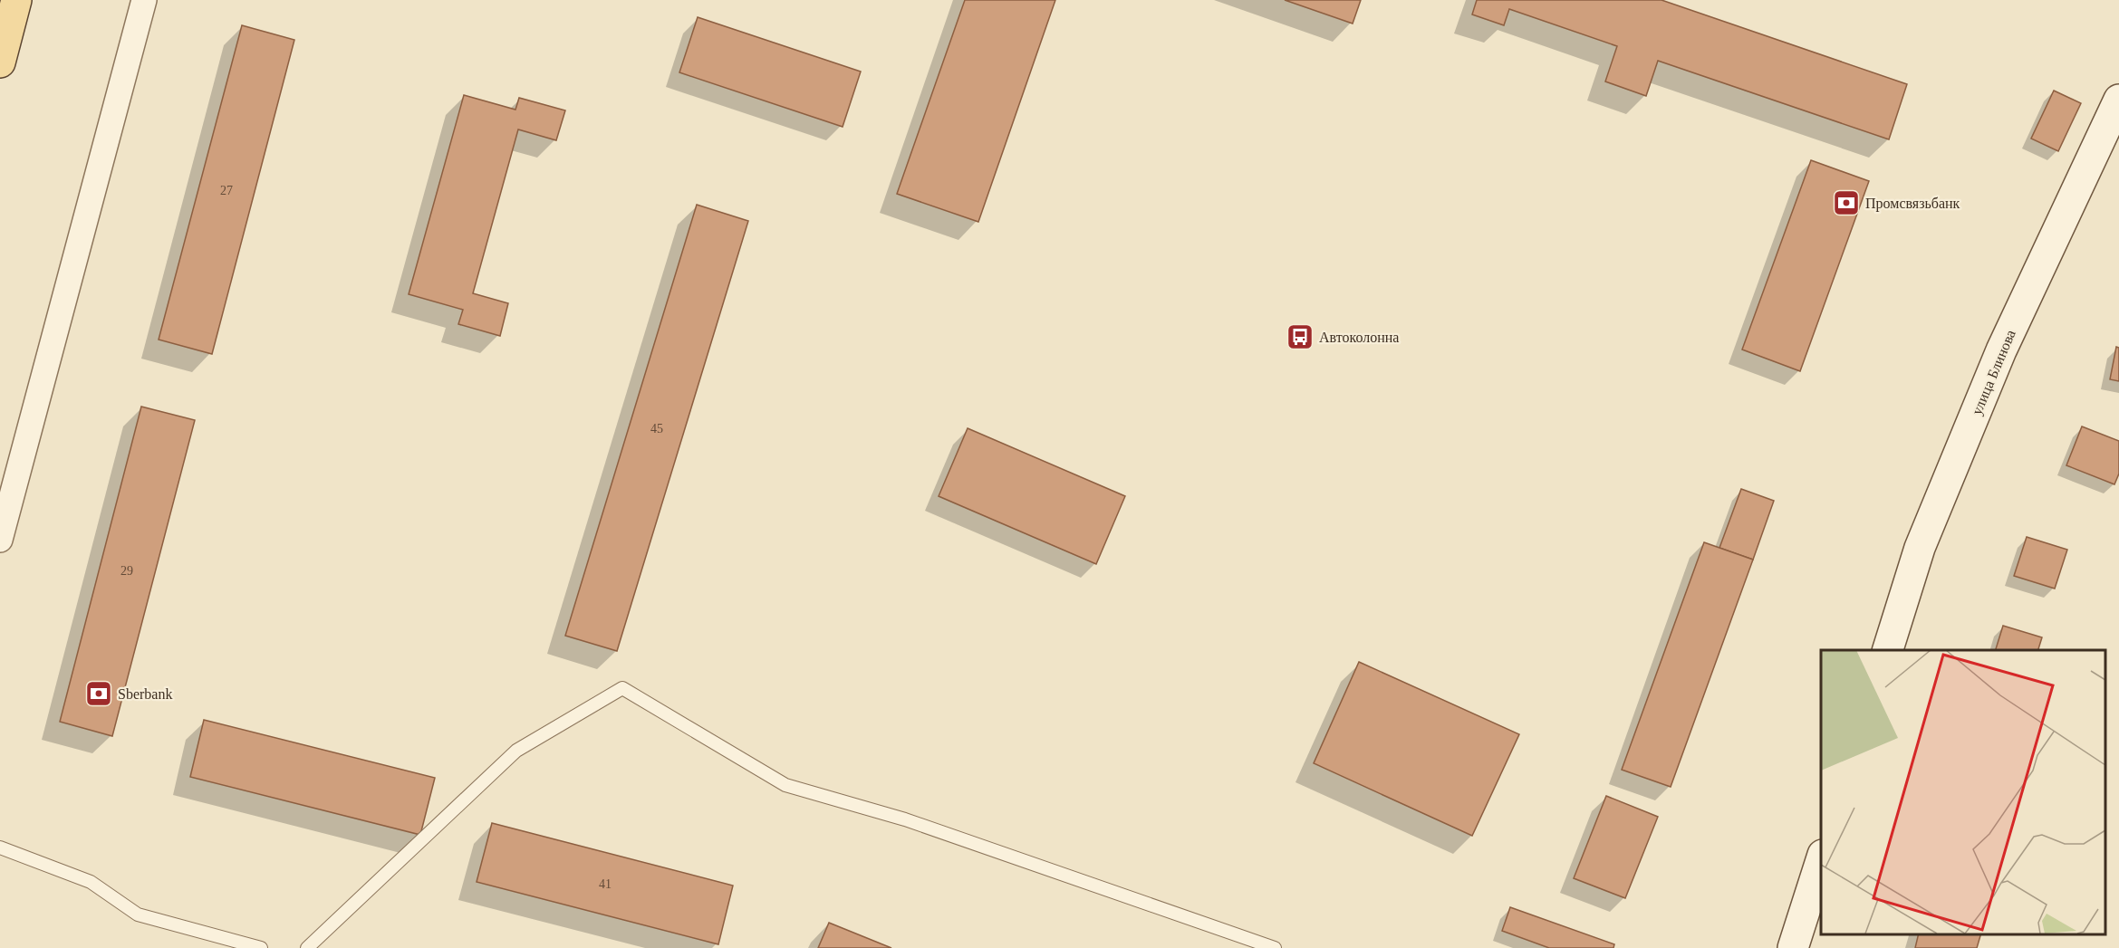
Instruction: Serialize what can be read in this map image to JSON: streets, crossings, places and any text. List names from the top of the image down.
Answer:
{
  "streets": {
    "main road": ["улица Блинова"]
  },
  "places": {
    "bank": ["Промсвязьбанк", "Sberbank"],
    "bus stop": ["Автоколонна"]
  },
  "house_numbers": [
    "27",
    "45",
    "29",
    "41"
  ]
}
